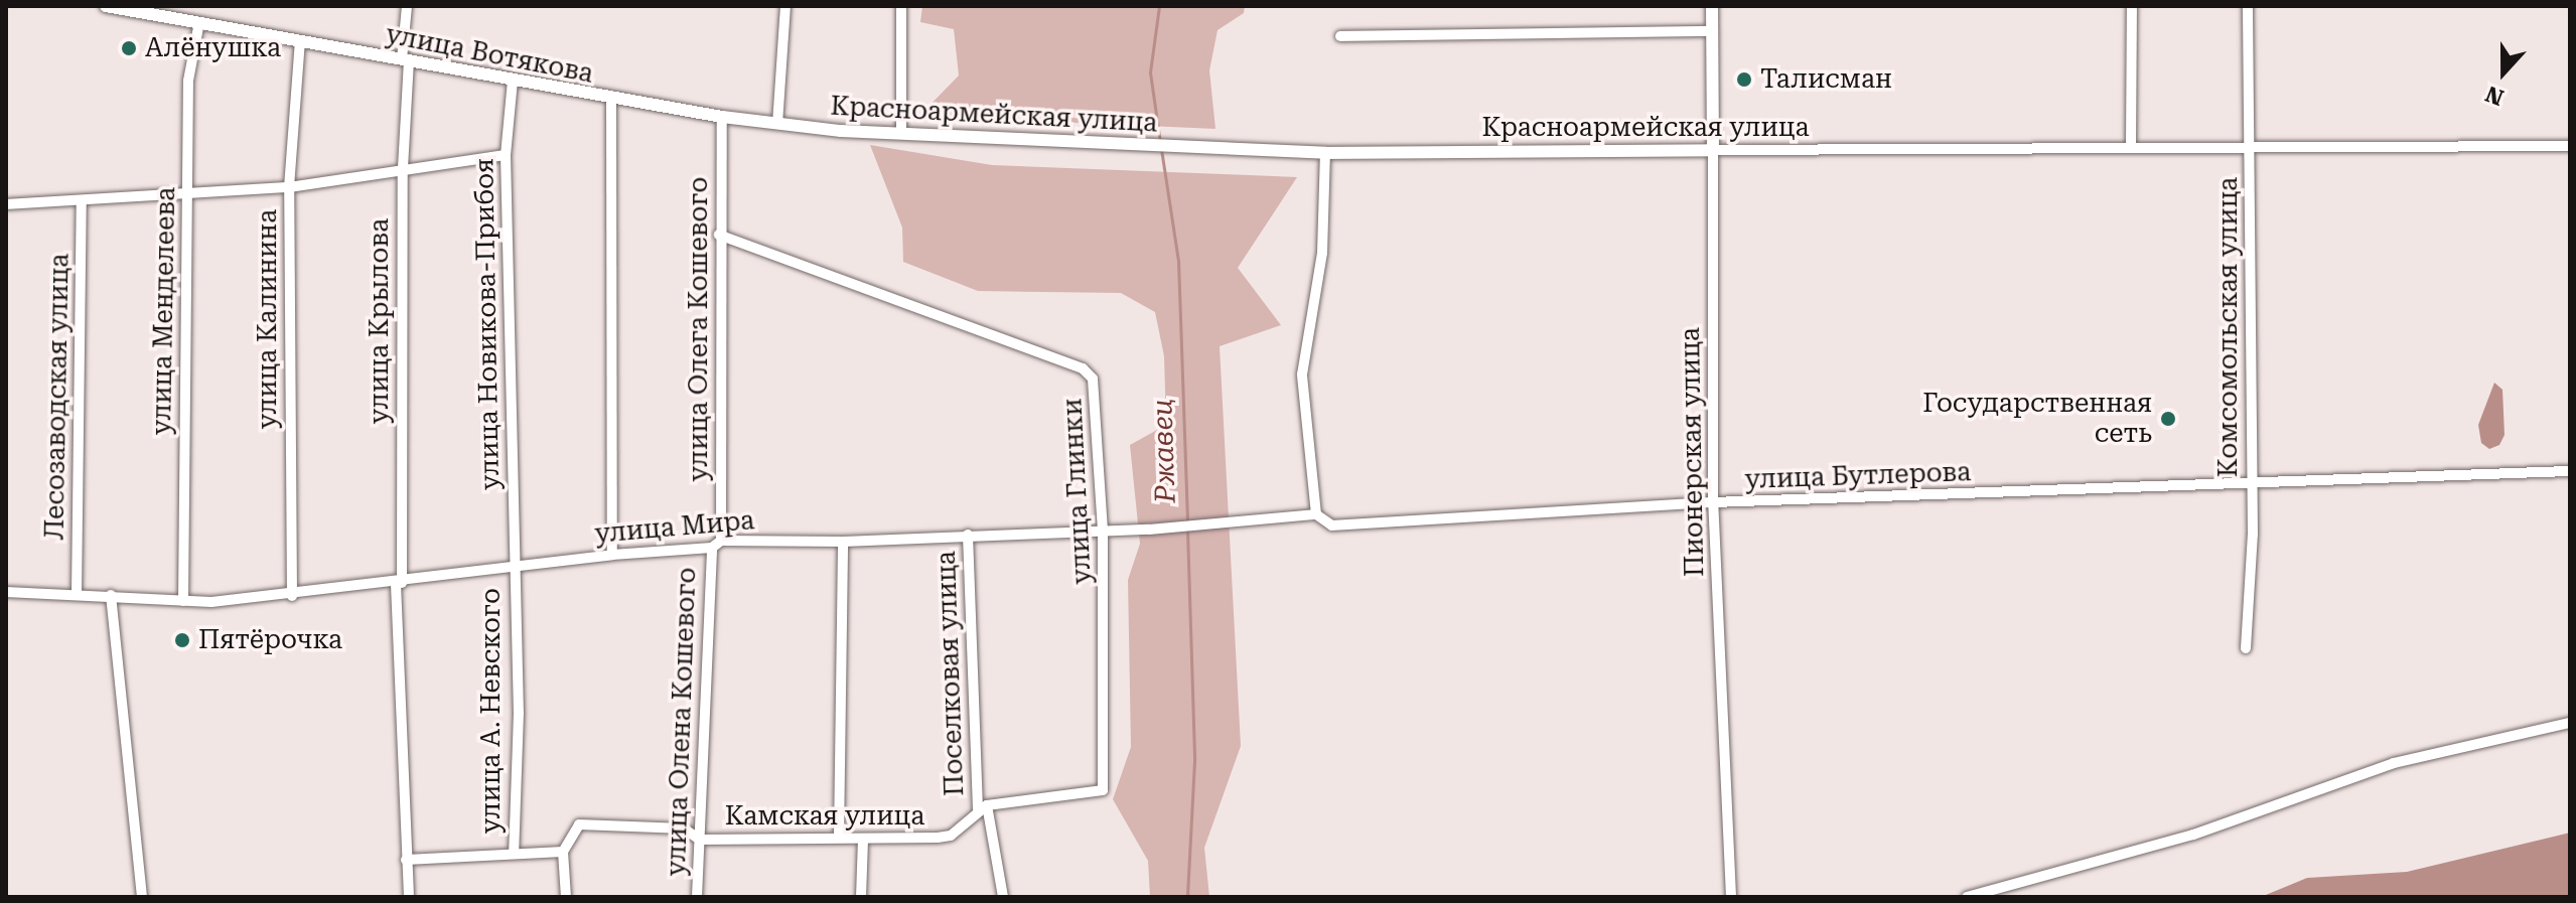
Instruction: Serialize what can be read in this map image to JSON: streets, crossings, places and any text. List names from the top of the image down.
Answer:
{
  "streets": {
    "street": [
      "улица Вотякова",
      "Красноармейская улица",
      "улица Менделеева",
      "улица Калинина",
      "улица Крылова",
      "улица Новикова-Прибоя",
      "Комсомольская улица",
      "улица Олега Кошевого",
      "Лесозаводская улица",
      "Пионерская улица",
      "улица Бутлерова",
      "улица Глинки",
      "улица Мира",
      "Поселковая улица",
      "улица А. Невского",
      "улица Олена Кошевого",
      "Камская улица"
    ]
  },
  "crossings": [
    ["улица Вотякова", "Красноармейская улица"],
    ["улица Вотякова", "улица Менделеева"],
    ["улица Вотякова", "улица Калинина"],
    ["улица Вотякова", "улица Крылова"],
    ["улица Вотякова", "улица Новикова-Прибоя"],
    ["улица Вотякова", "улица Олега Кошевого"],
    ["Красноармейская улица", "Комсомольская улица"],
    ["Красноармейская улица", "улица Олега Кошевого"],
    ["Красноармейская улица", "Пионерская улица"],
    ["улица Менделеева", "улица Мира"],
    ["улица Калинина", "улица Мира"],
    ["улица Крылова", "улица Мира"],
    ["улица Новикова-Прибоя", "улица Мира"],
    ["улица Новикова-Прибоя", "улица А. Невского"],
    ["Комсомольская улица", "улица Бутлерова"],
    ["улица Олега Кошевого", "улица Глинки"],
    ["улица Олега Кошевого", "улица Мира"],
    ["улица Олега Кошевого", "улица Олена Кошевого"],
    ["Лесозаводская улица", "улица Мира"],
    ["Пионерская улица", "улица Бутлерова"],
    ["улица Бутлерова", "улица Глинки"],
    ["улица Бутлерова", "улица Мира"],
    ["улица Глинки", "улица Мира"],
    ["улица Глинки", "Поселковая улица"],
    ["улица Глинки", "Камская улица"],
    ["улица Мира", "Поселковая улица"],
    ["улица Мира", "улица А. Невского"],
    ["улица Мира", "улица Олена Кошевого"],
    ["Поселковая улица", "Камская улица"],
    ["улица Олена Кошевого", "Камская улица"]
  ],
  "water": ["Ржавец"],
  "places": [
    "Алёнушка",
    "Талисман",
    "Государственная сеть",
    "Пятёрочка"
  ],
  "north": "bottom"
}
